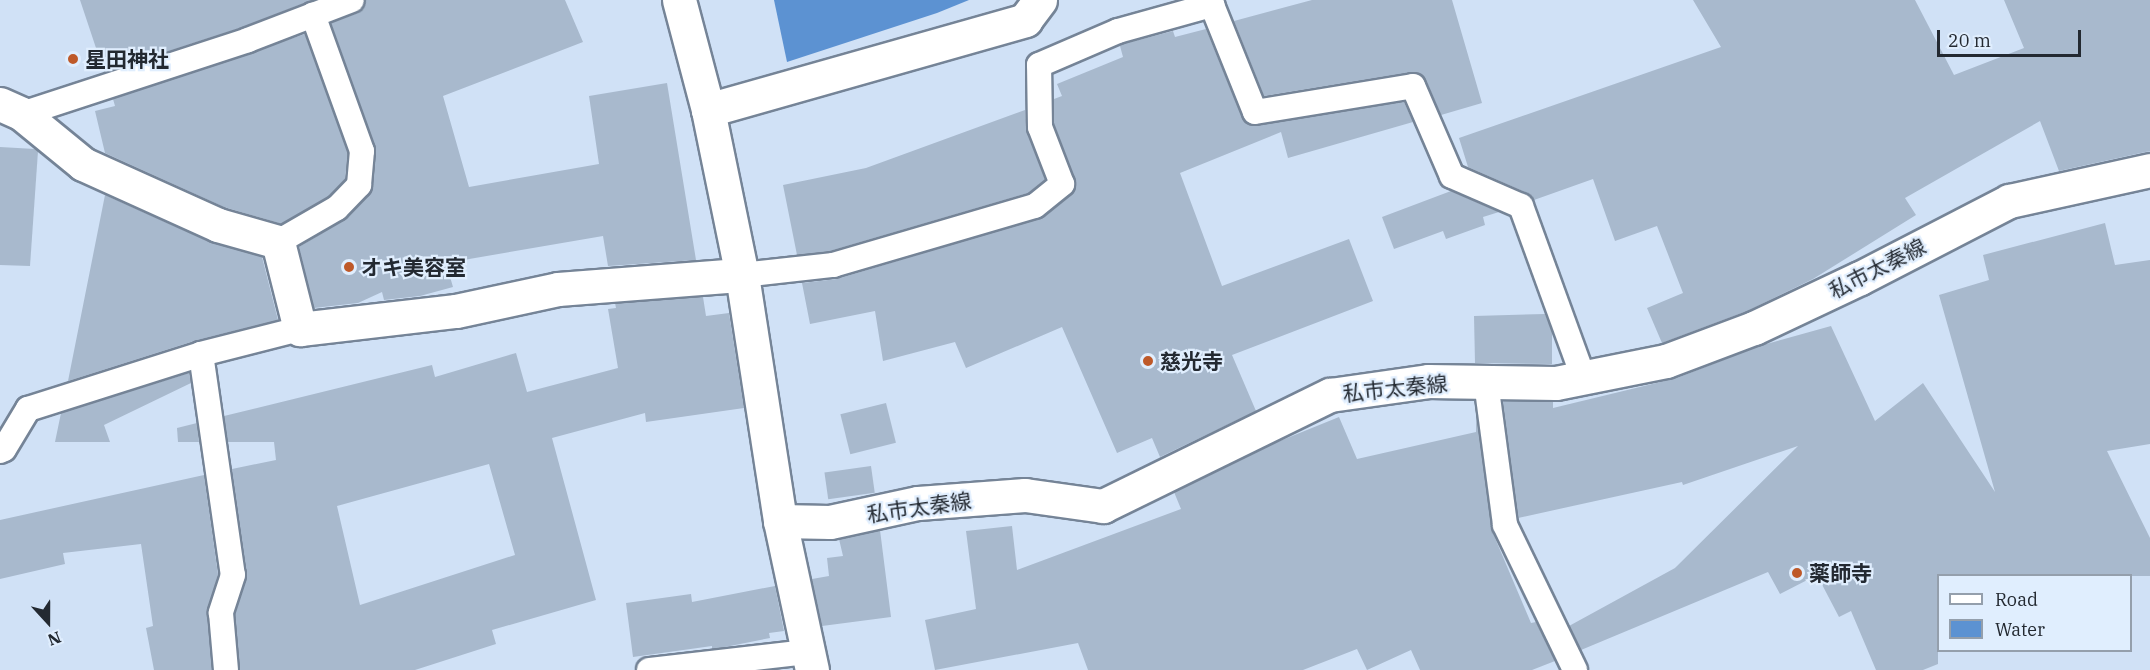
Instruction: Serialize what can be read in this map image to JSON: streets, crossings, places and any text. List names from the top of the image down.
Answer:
{
  "streets": {
    "street": ["私市太秦線"]
  },
  "places": [
    "星田神社",
    "オキ美容室",
    "慈光寺",
    "薬師寺"
  ],
  "legend": ["Road", "Water"],
  "scale_bar": "20 m",
  "north": "bottom"
}
